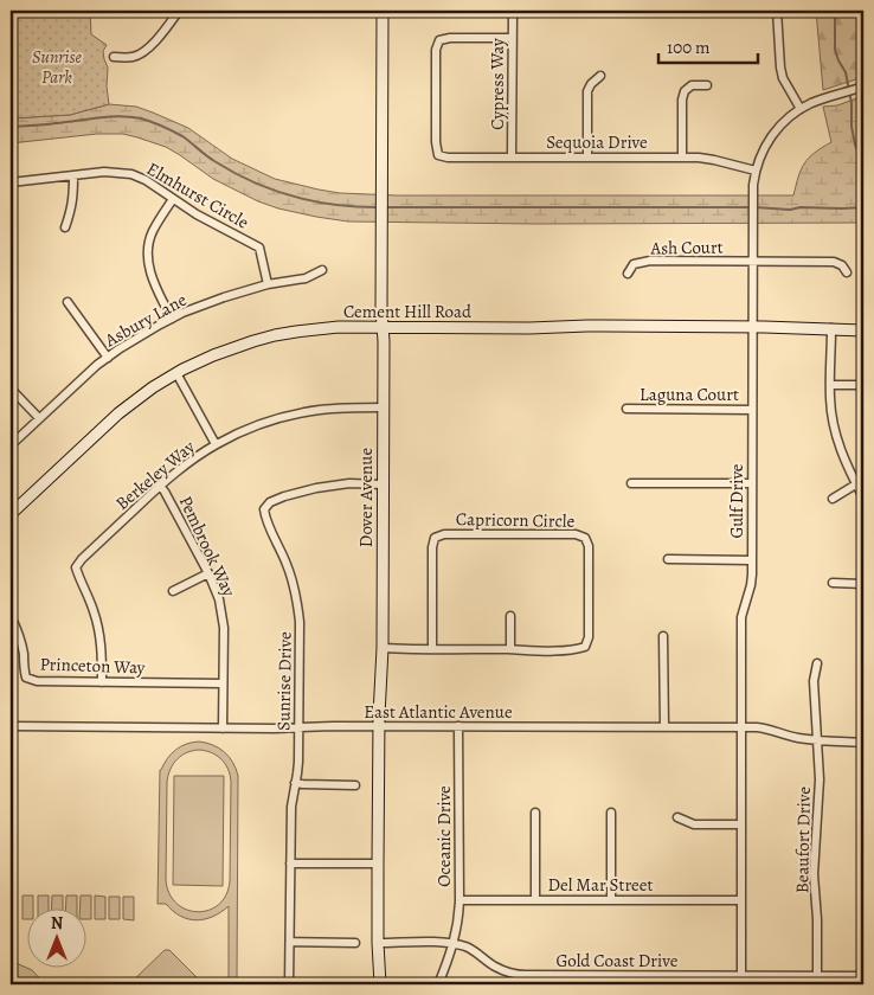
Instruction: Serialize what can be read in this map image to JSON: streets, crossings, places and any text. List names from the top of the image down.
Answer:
{
  "streets": {
    "main road": ["Cement Hill Road", "Dover Avenue"],
    "street": [
      "Cypress Way",
      "Sequoia Drive",
      "Elmhurst Circle",
      "Ash Court",
      "Asbury Lane",
      "Laguna Court",
      "Berkeley Way",
      "Gulf Drive",
      "Capricorn Circle",
      "Pembrook Way",
      "Princeton Way",
      "Sunrise Drive",
      "East Atlantic Avenue",
      "Oceanic Drive",
      "Beaufort Drive",
      "Del Mar Street",
      "Gold Coast Drive"
    ]
  },
  "crossings": [
    ["Cypress Way", "Sequoia Drive"],
    ["Sequoia Drive", "Gulf Drive"],
    ["Elmhurst Circle", "Asbury Lane"],
    ["Ash Court", "Gulf Drive"],
    ["Cement Hill Road", "Dover Avenue"],
    ["Cement Hill Road", "Gulf Drive"],
    ["Laguna Court", "Gulf Drive"],
    ["Berkeley Way", "Dover Avenue"],
    ["Berkeley Way", "Pembrook Way"],
    ["Berkeley Way", "Princeton Way"],
    ["Dover Avenue", "Capricorn Circle"],
    ["Dover Avenue", "Sunrise Drive"],
    ["Dover Avenue", "East Atlantic Avenue"],
    ["Dover Avenue", "Gold Coast Drive"],
    ["Gulf Drive", "East Atlantic Avenue"],
    ["Gulf Drive", "Del Mar Street"],
    ["Gulf Drive", "Gold Coast Drive"],
    ["Pembrook Way", "Princeton Way"],
    ["Pembrook Way", "East Atlantic Avenue"],
    ["Sunrise Drive", "East Atlantic Avenue"],
    ["East Atlantic Avenue", "Oceanic Drive"],
    ["East Atlantic Avenue", "Beaufort Drive"],
    ["Oceanic Drive", "Del Mar Street"],
    ["Oceanic Drive", "Gold Coast Drive"],
    ["Beaufort Drive", "Gold Coast Drive"]
  ],
  "parks": ["Sunrise Park"],
  "scale_bar": "100 m",
  "north": "top"
}
